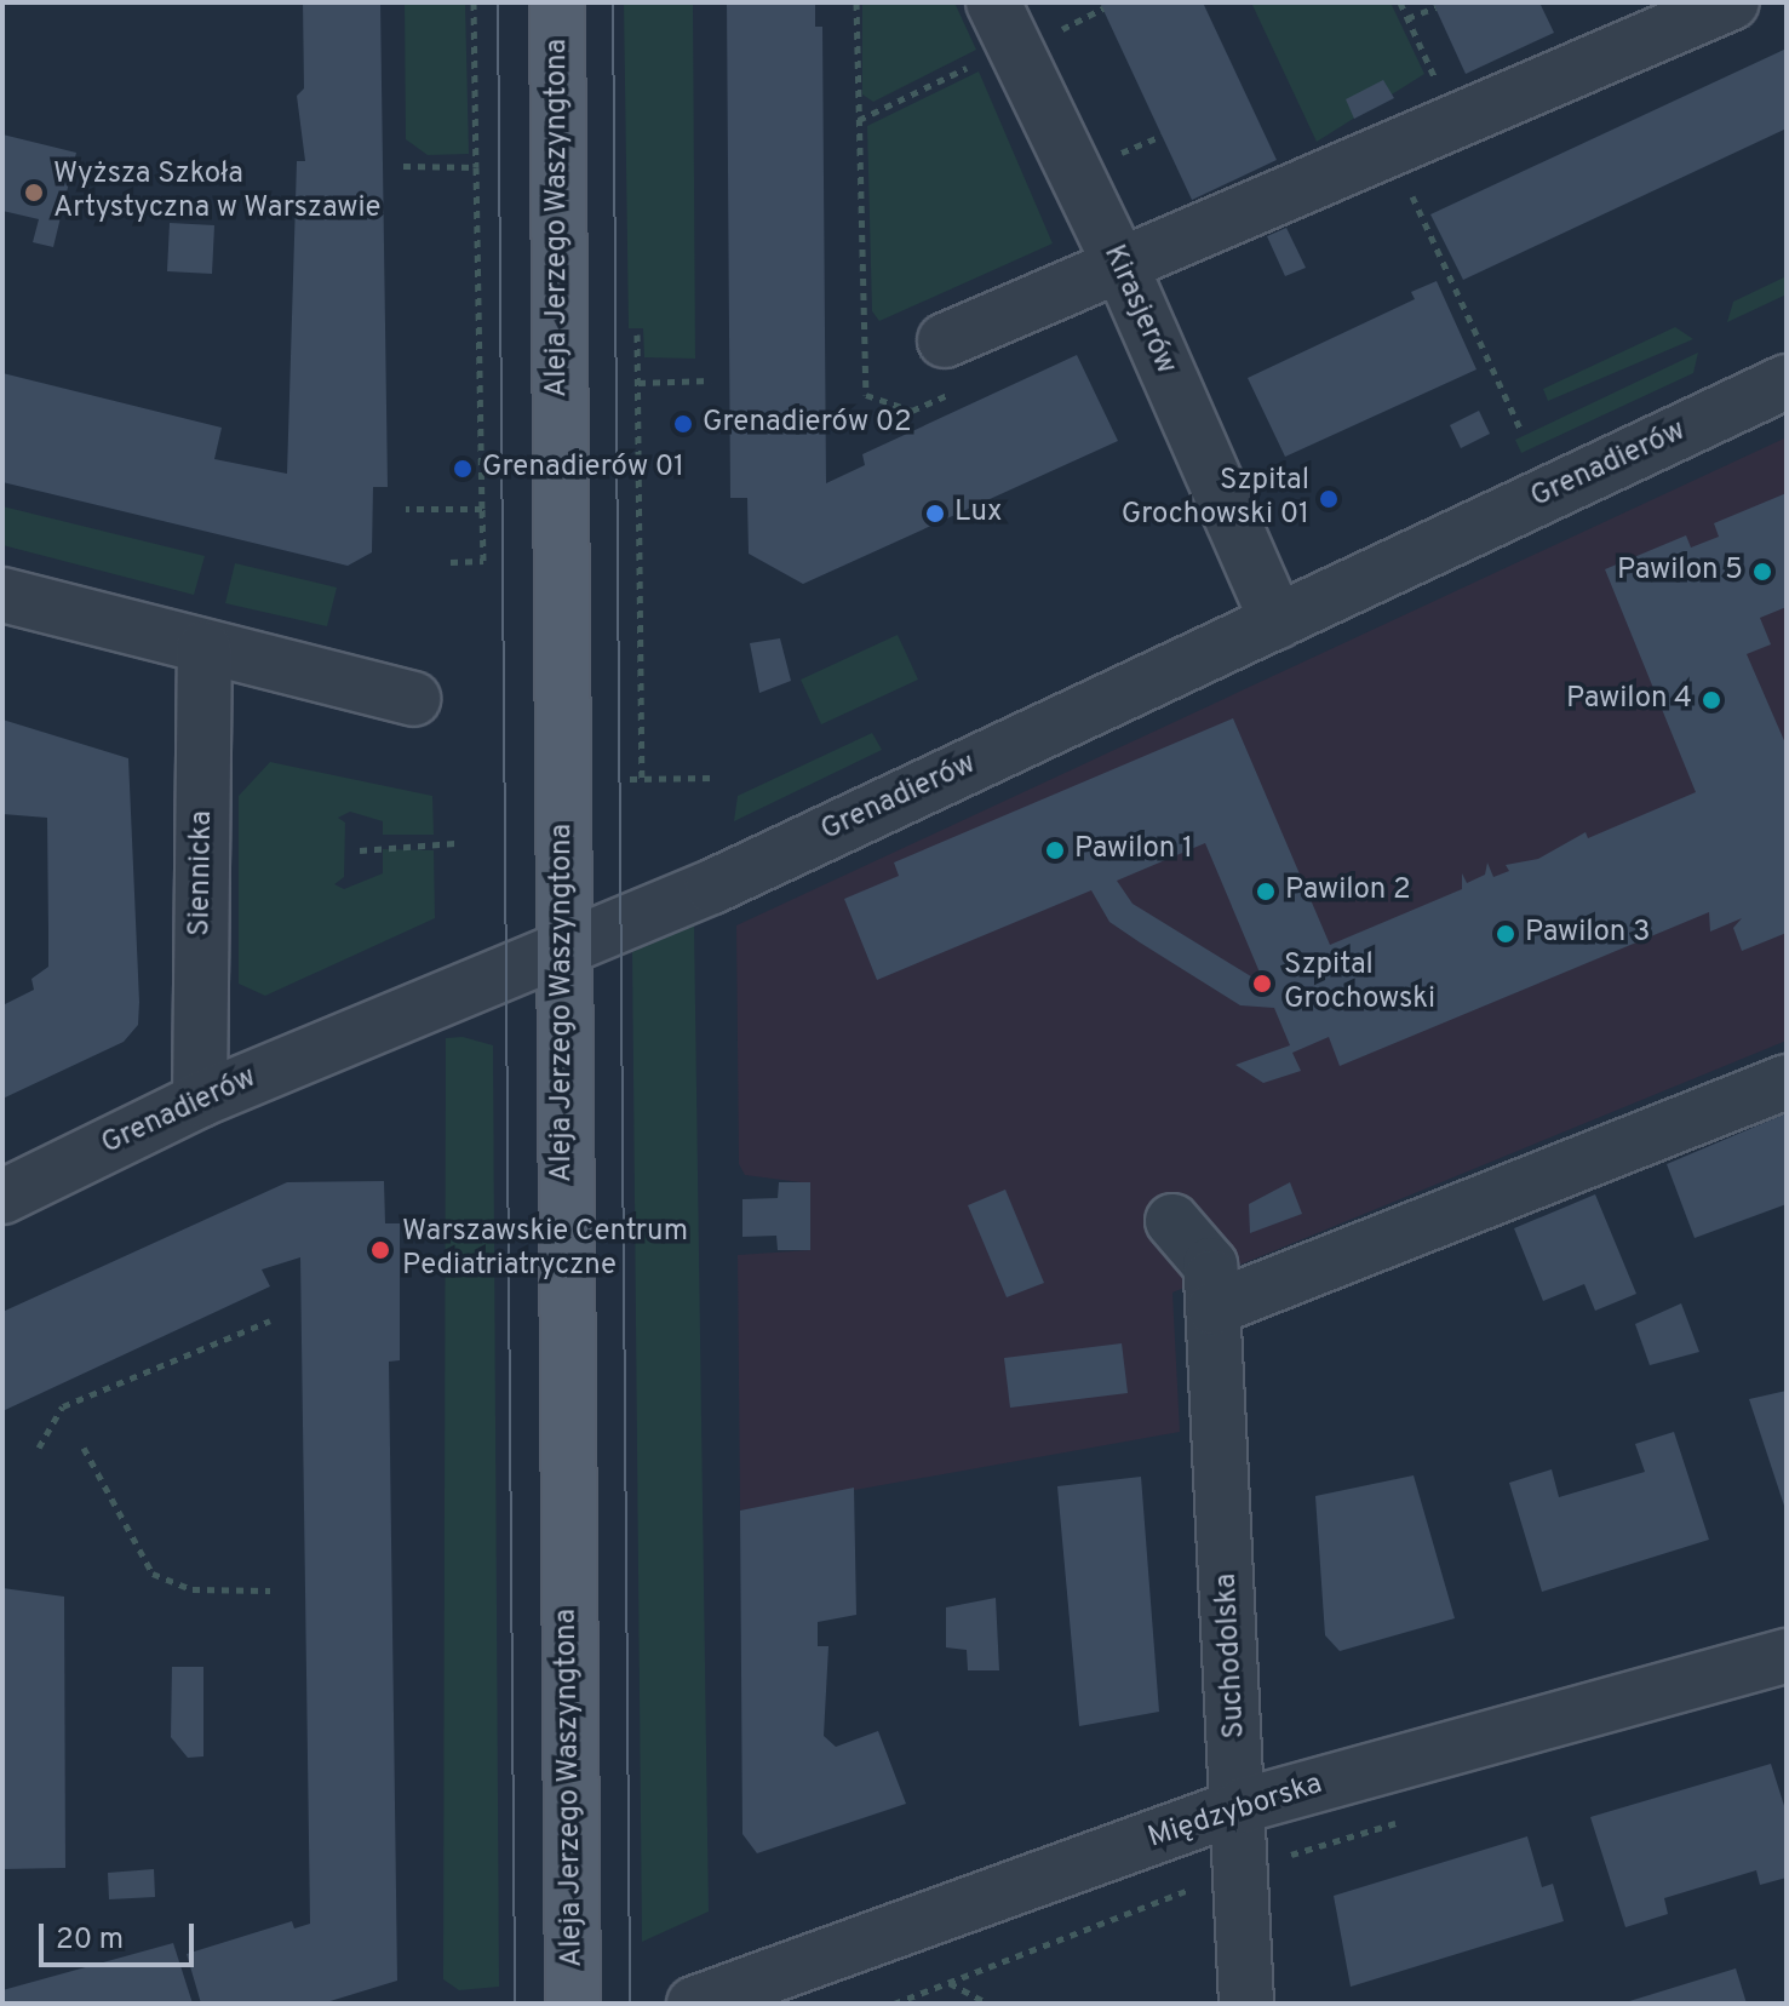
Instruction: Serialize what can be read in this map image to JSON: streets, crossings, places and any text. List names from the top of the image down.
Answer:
{
  "streets": {
    "main road": ["Aleja Jerzego Waszyngtona"],
    "street": [
      "Kirasjerów",
      "Grenadierów",
      "Siennicka",
      "Suchodolska",
      "Międzyborska"
    ]
  },
  "crossings": [
    ["Aleja Jerzego Waszyngtona", "Grenadierów"],
    ["Kirasjerów", "Grenadierów"],
    ["Grenadierów", "Siennicka"],
    ["Suchodolska", "Międzyborska"]
  ],
  "places": [
    "Wyższa Szkoła Artystyczna w Warszawie",
    "Grenadierów 02",
    "Grenadierów 01",
    "Szpital Grochowski 01",
    "Lux",
    "Pawilon 5",
    "Pawilon 4",
    "Pawilon 1",
    "Pawilon 2",
    "Pawilon 3",
    "Szpital Grochowski",
    "Warszawskie Centrum Pediatriatryczne"
  ],
  "scale_bar": "20 m"
}
